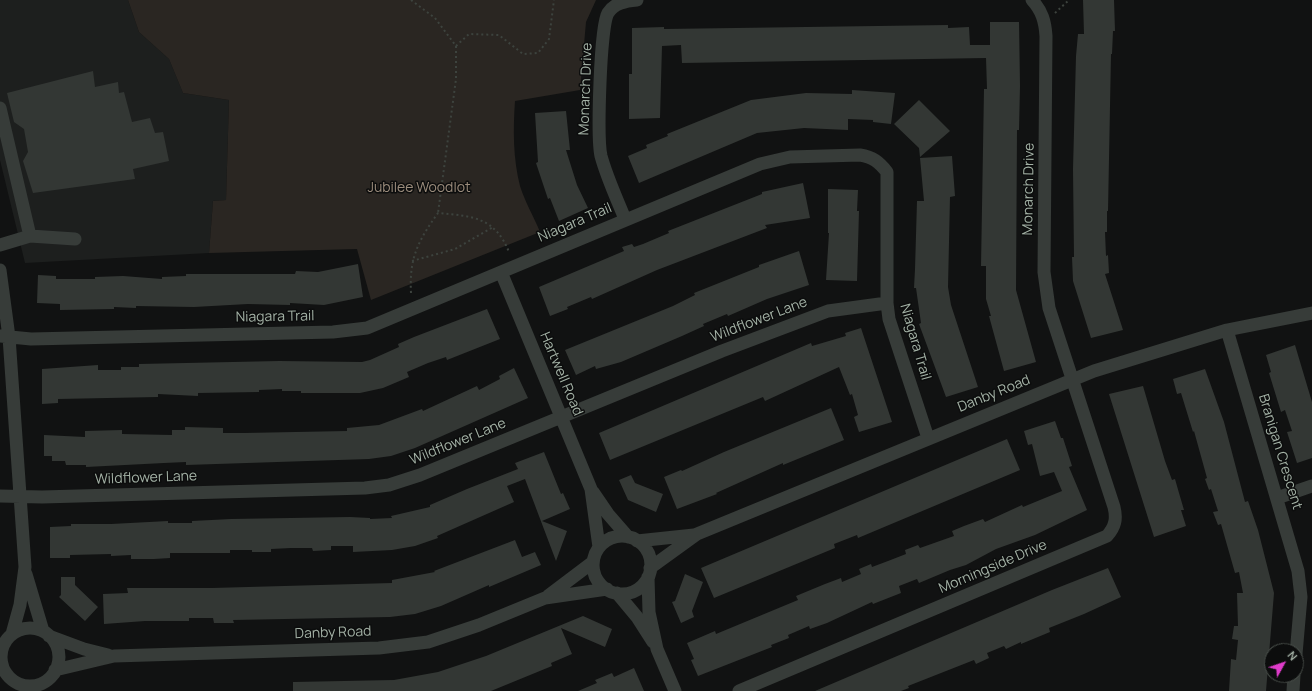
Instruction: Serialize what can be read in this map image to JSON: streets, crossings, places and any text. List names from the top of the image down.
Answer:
{
  "streets": {
    "street": [
      "Monarch Drive",
      "Niagara Trail",
      "Wildflower Lane",
      "Hartwell Road",
      "Danby Road",
      "Branigan Crescent",
      "Morningside Drive"
    ]
  },
  "crossings": [
    ["Monarch Drive", "Niagara Trail"],
    ["Monarch Drive", "Danby Road"],
    ["Monarch Drive", "Morningside Drive"],
    ["Niagara Trail", "Wildflower Lane"],
    ["Niagara Trail", "Hartwell Road"],
    ["Niagara Trail", "Danby Road"],
    ["Wildflower Lane", "Hartwell Road"],
    ["Hartwell Road", "Danby Road"],
    ["Danby Road", "Branigan Crescent"],
    ["Danby Road", "Morningside Drive"]
  ],
  "parks": ["Jubilee Woodlot"],
  "north": "top right"
}
